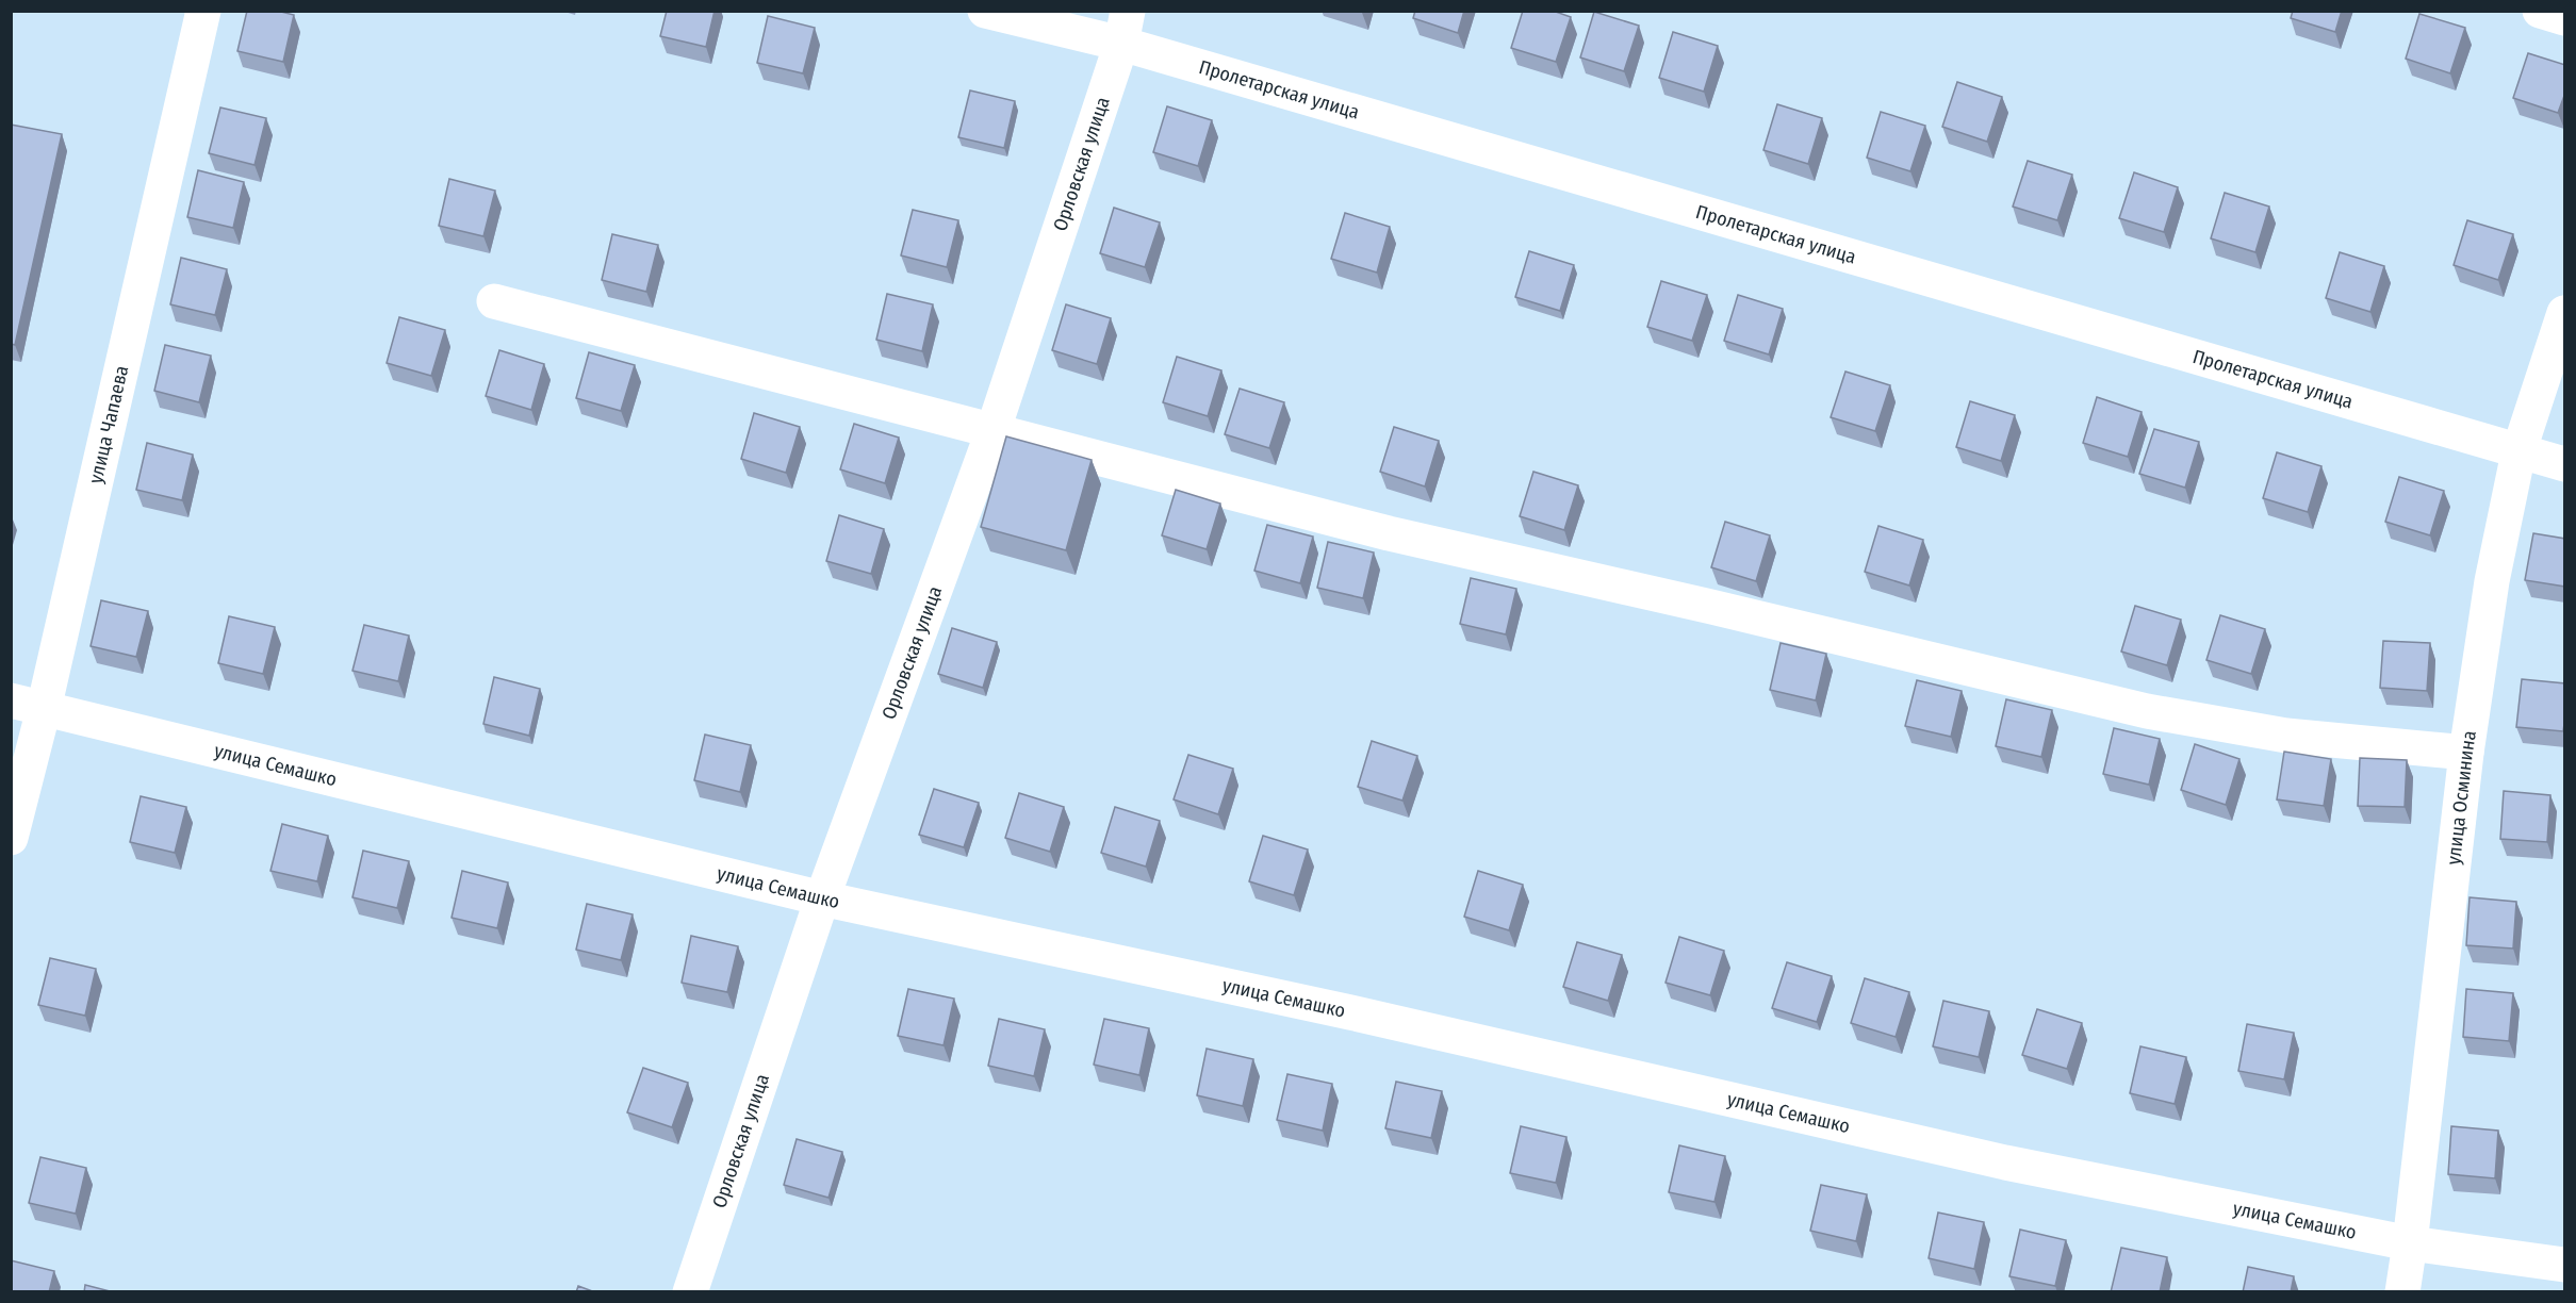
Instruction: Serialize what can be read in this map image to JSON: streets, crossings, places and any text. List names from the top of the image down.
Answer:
{
  "streets": {
    "street": [
      "Пролетарская улица",
      "Орловская улица",
      "улица Чапаева",
      "улица Семашко",
      "улица Осминина"
    ]
  },
  "crossings": [
    ["Пролетарская улица", "Орловская улица"],
    ["Пролетарская улица", "улица Осминина"],
    ["Орловская улица", "улица Семашко"],
    ["улица Чапаева", "улица Семашко"],
    ["улица Семашко", "улица Осминина"]
  ]
}
